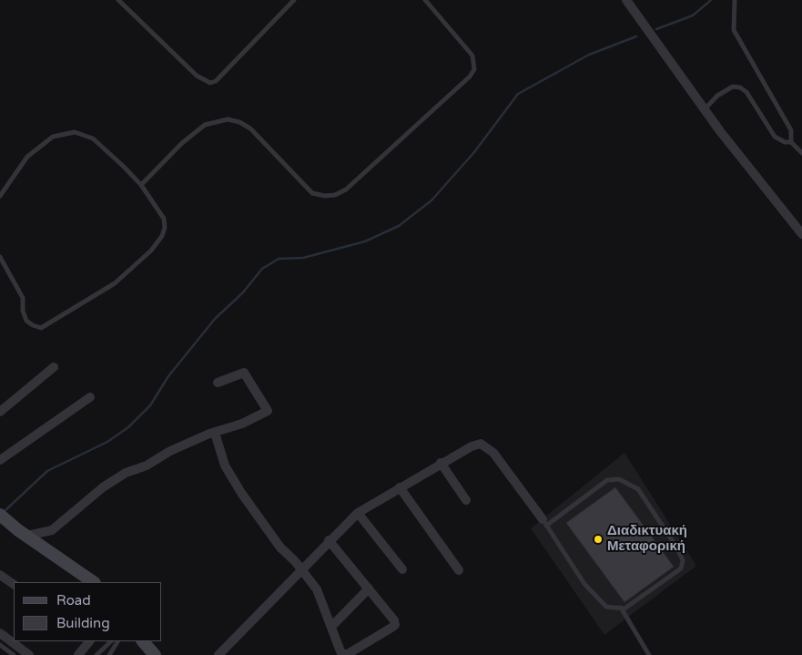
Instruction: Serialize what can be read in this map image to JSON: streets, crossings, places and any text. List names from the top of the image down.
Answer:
{
  "places": ["Διαδικτυακή Μεταφορική"],
  "legend": ["Road", "Building"]
}
